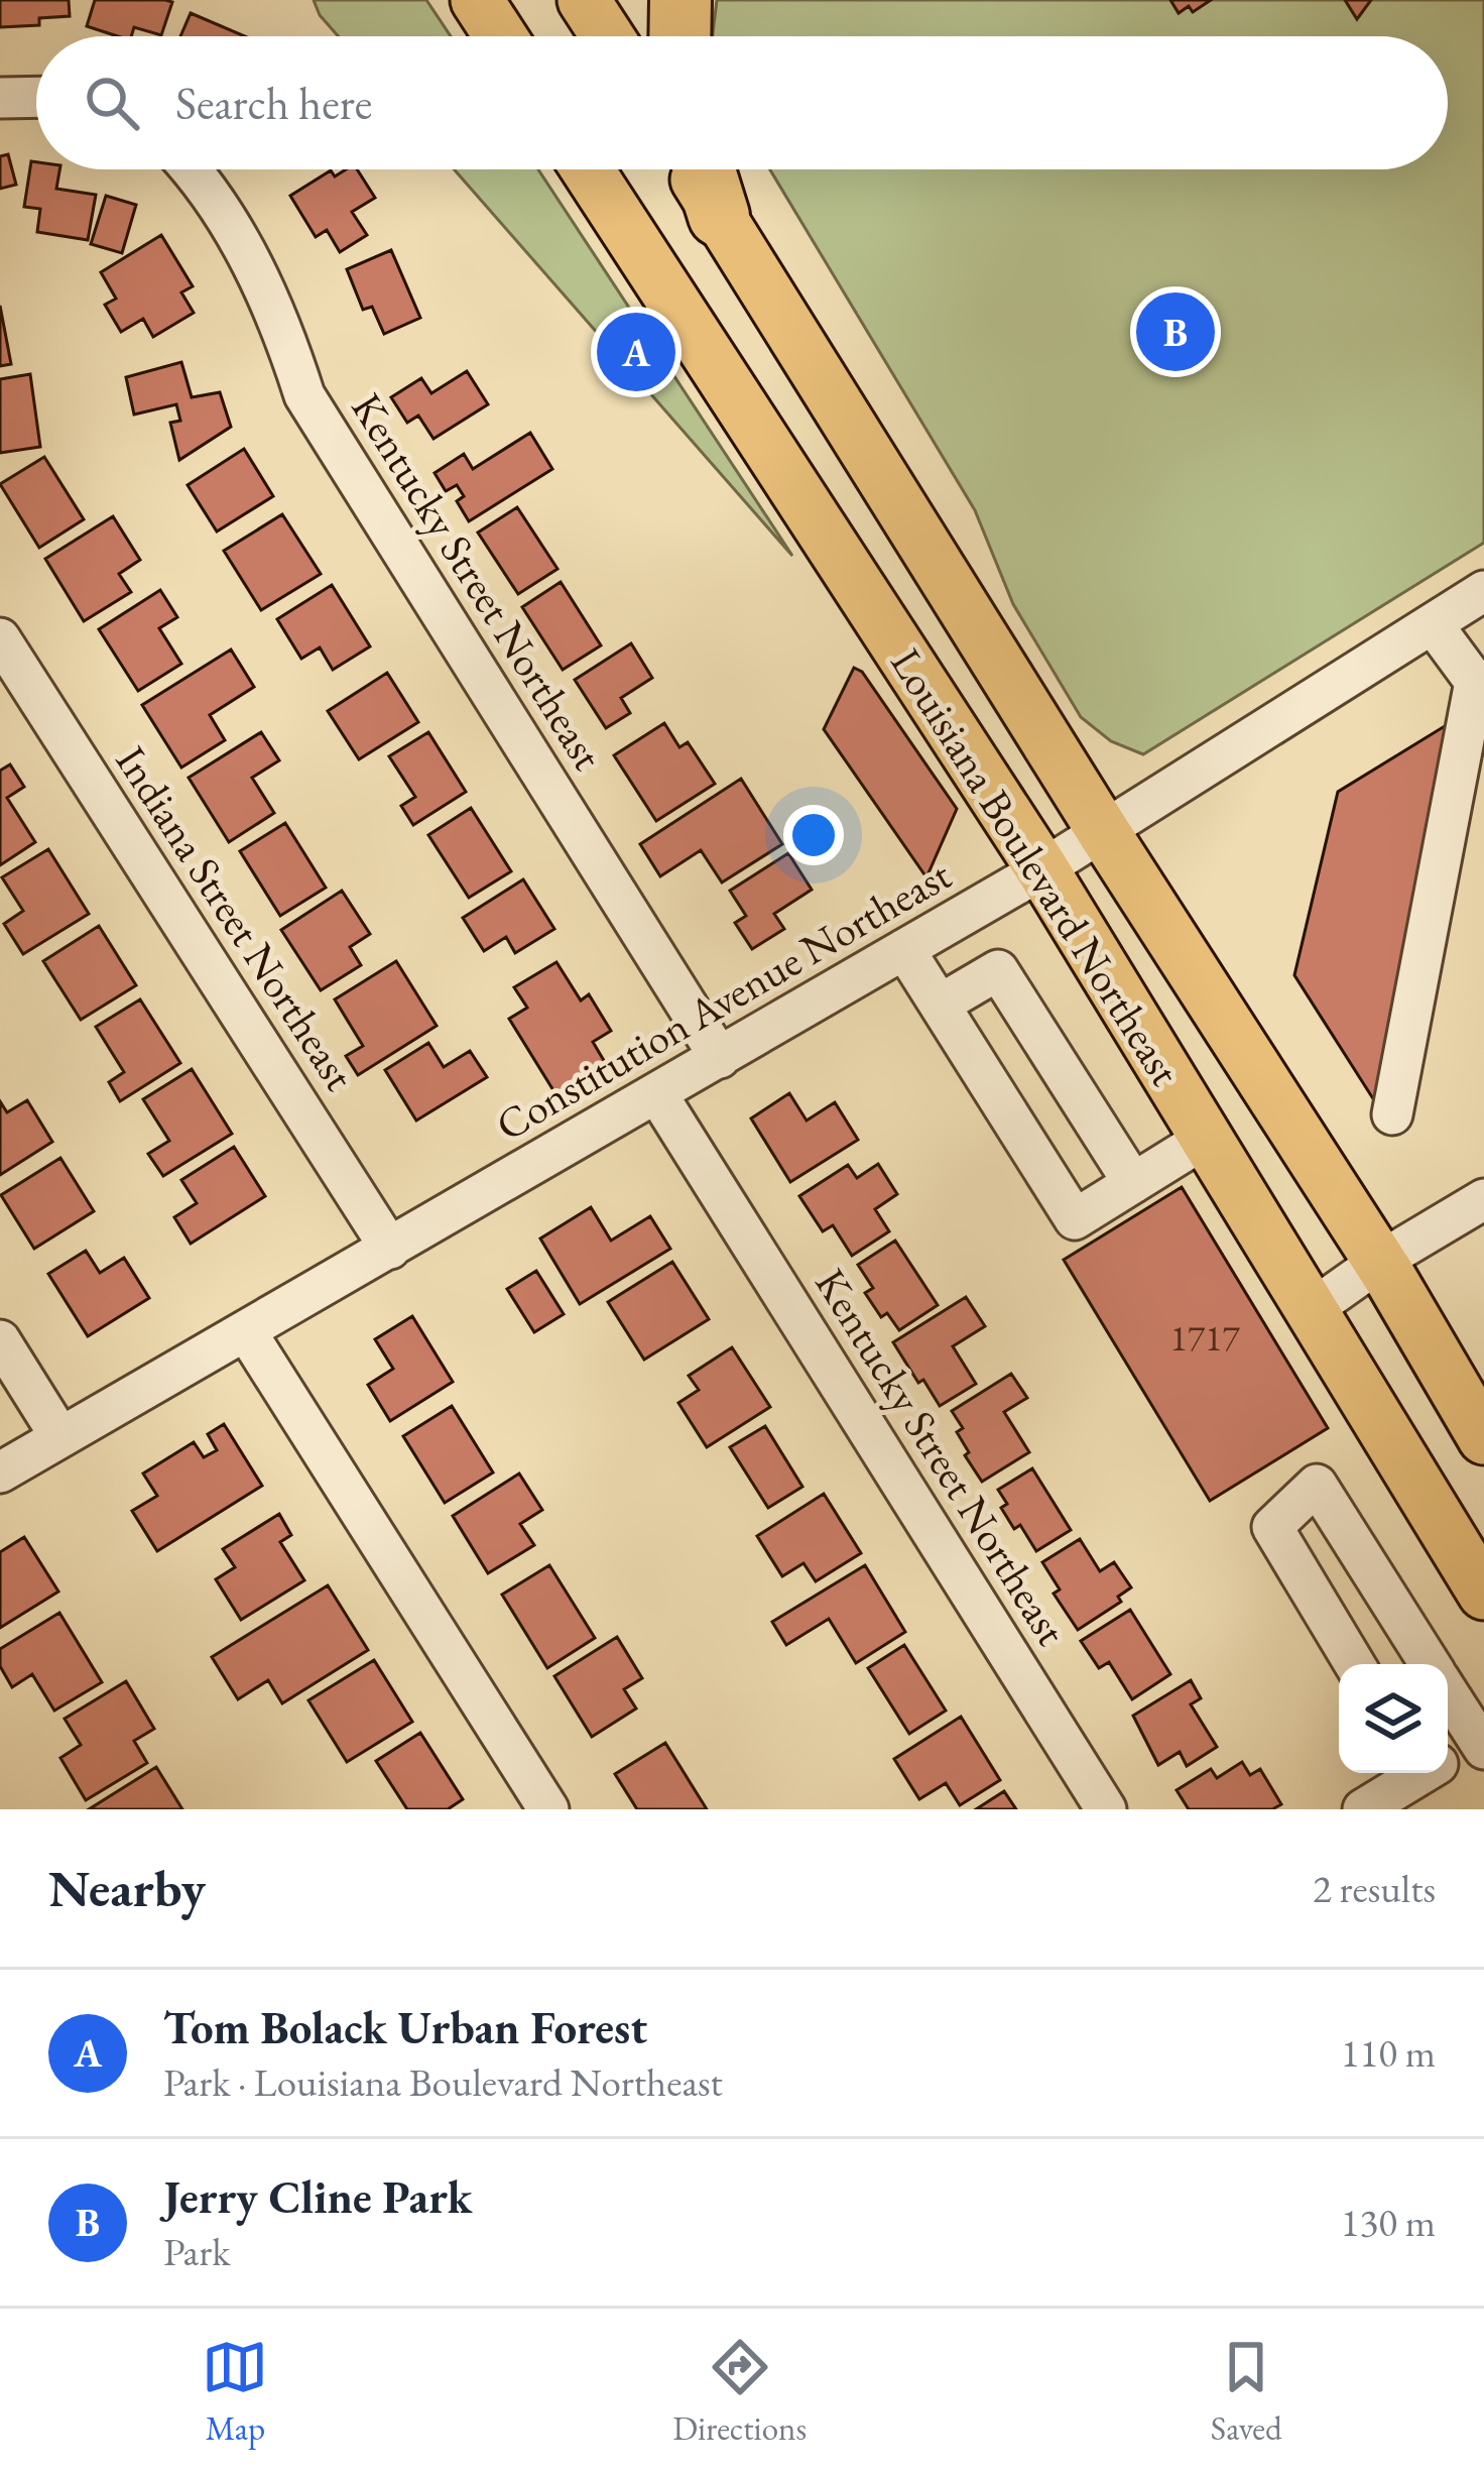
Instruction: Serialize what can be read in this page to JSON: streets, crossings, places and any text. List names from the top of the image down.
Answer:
{
  "streets": {
    "main road": ["Louisiana Boulevard Northeast"],
    "street": ["Kentucky Street Northeast", "Indiana Street Northeast", "Constitution Avenue Northeast"]
  },
  "crossings": [
    ["Kentucky Street Northeast", "Constitution Avenue Northeast"],
    ["Louisiana Boulevard Northeast", "Constitution Avenue Northeast"],
    ["Indiana Street Northeast", "Constitution Avenue Northeast"]
  ],
  "house_numbers": ["1717"],
  "page": {
    "search": "Search here",
    "pins": ["B", "A"],
    "heading": ["Nearby", "2 results"],
    "list": [
      {
        "mark": "A",
        "name": "Tom Bolack Urban Forest",
        "note": "Park · Louisiana Boulevard Northeast",
        "value": "110 m"
      },
      {
        "mark": "B",
        "name": "Jerry Cline Park",
        "note": "Park",
        "value": "130 m"
      }
    ],
    "nav": ["Map", "Directions", "Saved"]
  }
}
